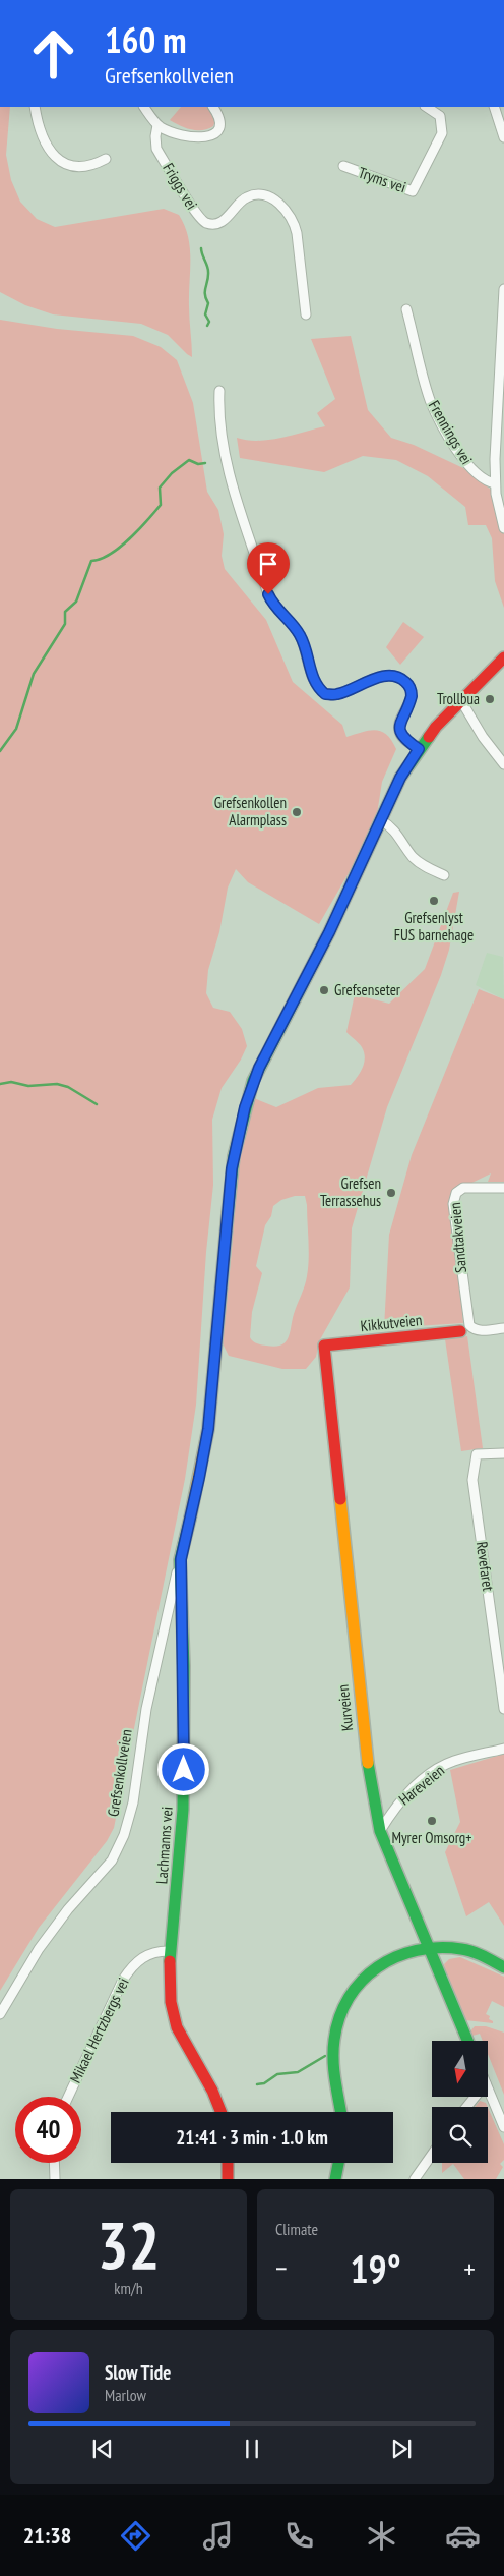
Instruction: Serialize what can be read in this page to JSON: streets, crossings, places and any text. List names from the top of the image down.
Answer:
{
  "streets": {
    "street": [
      "Tryms vei",
      "Friggs vei",
      "Frennings vei",
      "Sandtakveien",
      "Kikkutveien",
      "Revefaret",
      "Kurveien",
      "Grefsenkollveien",
      "Hareveien",
      "Lachmanns vei",
      "Mikael Hertzbergs vei"
    ]
  },
  "crossings": [
    ["Kikkutveien", "Kurveien"],
    ["Kurveien", "Hareveien"],
    ["Grefsenkollveien", "Lachmanns vei"],
    ["Lachmanns vei", "Mikael Hertzbergs vei"]
  ],
  "places": [
    "Trollbua",
    "Grefsenkollen Alarmplass",
    "Grefsenlyst FUS barnehage",
    "Grefsenseter",
    "Grefsen Terrassehus",
    "Myrer Omsorg+"
  ],
  "north": "bottom",
  "page": {
    "turn": ["160 m", "Grefsenkollveien"],
    "limit": "40",
    "trip": "21:41 · 3 min · 1.0 km",
    "tile": [
      ["32", "km/h"],
      "Climate"
    ],
    "heat": ["−", "19°", "+"],
    "song": ["Slow Tide", "Marlow"],
    "tabs": "21:38"
  }
}
